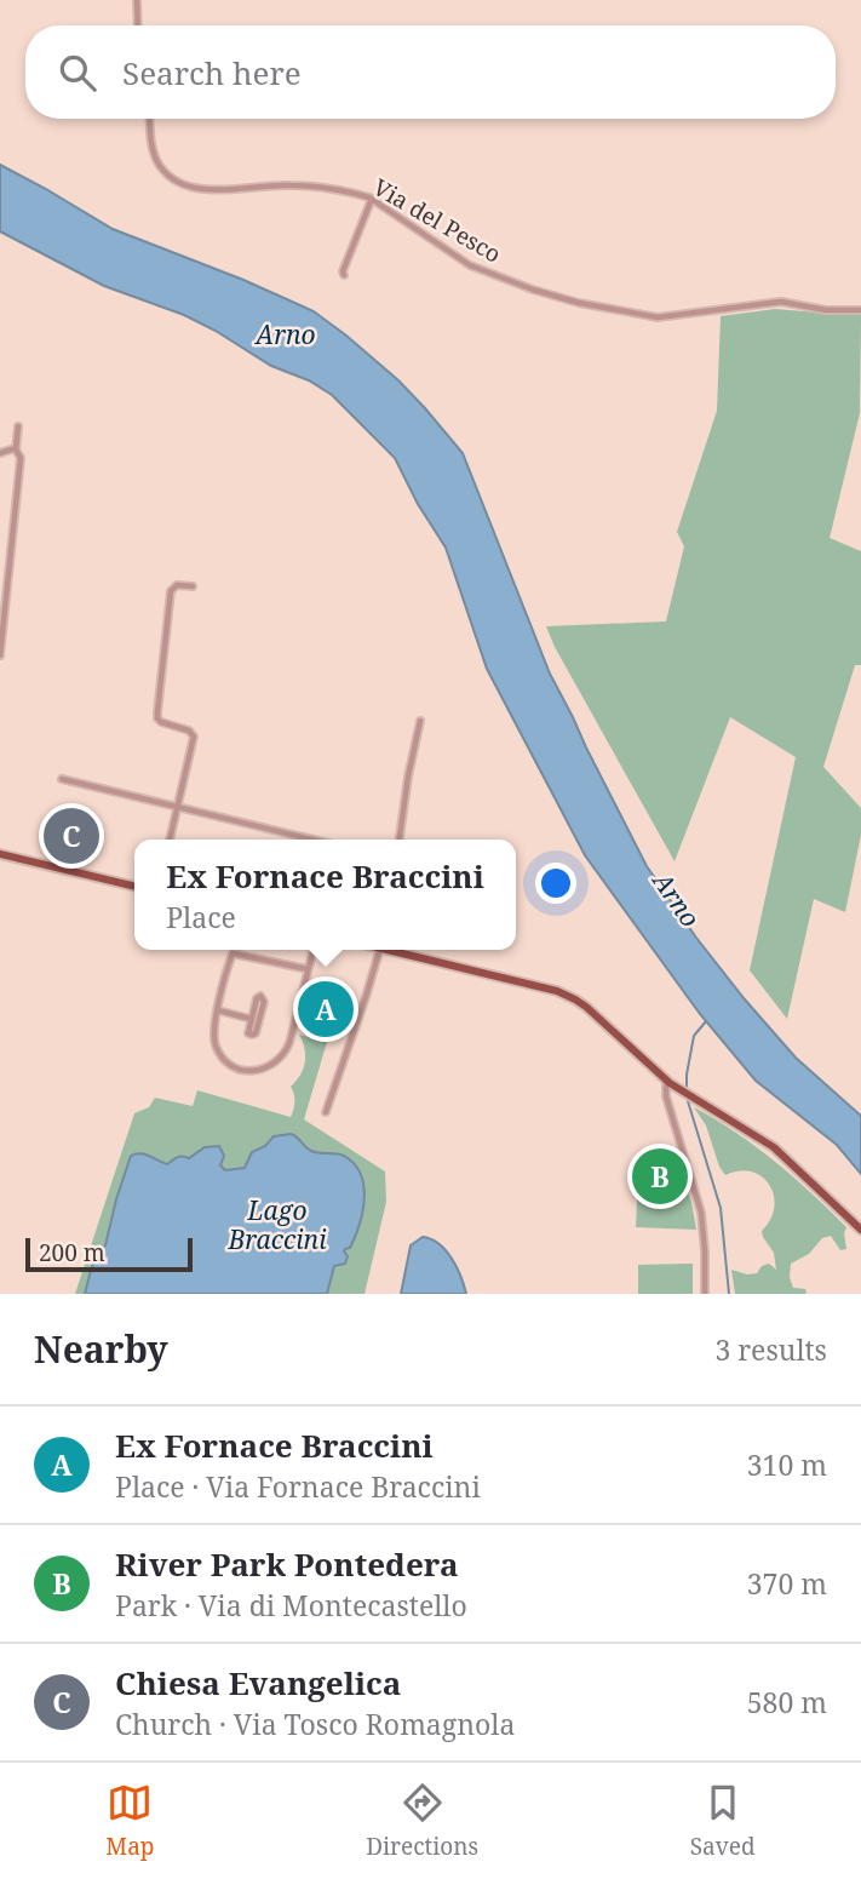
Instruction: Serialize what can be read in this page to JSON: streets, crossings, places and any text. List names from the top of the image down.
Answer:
{
  "streets": {
    "street": ["Via del Pesco"]
  },
  "water": ["Arno", "Lago Braccini"],
  "scale_bar": "200 m",
  "page": {
    "search": "Search here",
    "pins": ["C", "A", "B"],
    "popup": ["Ex Fornace Braccini", "Place"],
    "scale": "200 m",
    "heading": ["Nearby", "3 results"],
    "list": [
      {
        "mark": "A",
        "name": "Ex Fornace Braccini",
        "note": "Place · Via Fornace Braccini",
        "value": "310 m"
      },
      {
        "mark": "B",
        "name": "River Park Pontedera",
        "note": "Park · Via di Montecastello",
        "value": "370 m"
      },
      {
        "mark": "C",
        "name": "Chiesa Evangelica",
        "note": "Church · Via Tosco Romagnola",
        "value": "580 m"
      }
    ],
    "nav": ["Map", "Directions", "Saved"]
  }
}
